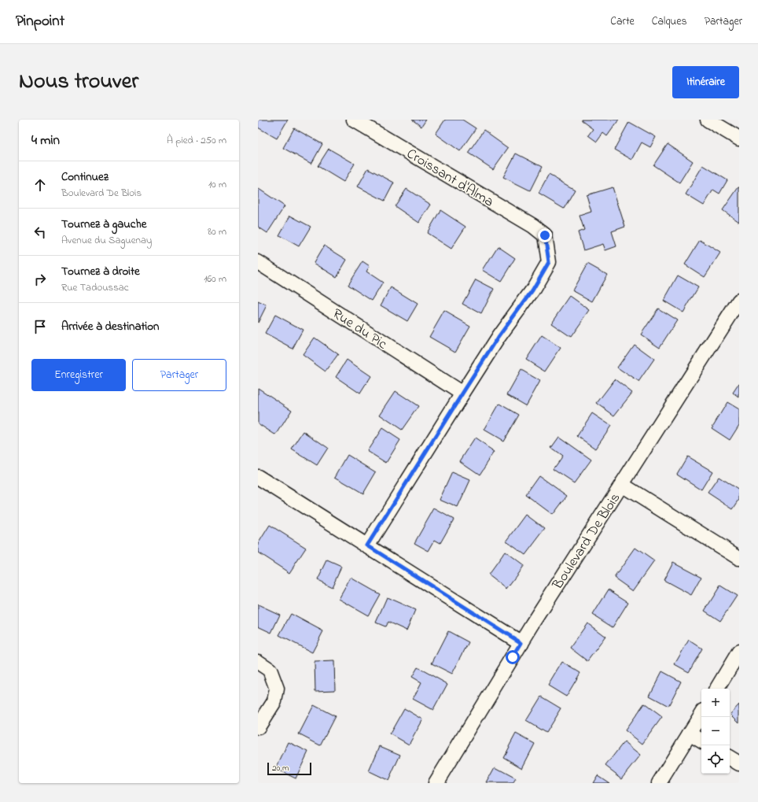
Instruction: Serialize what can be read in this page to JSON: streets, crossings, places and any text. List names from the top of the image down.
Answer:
{
  "streets": {
    "street": ["Croissant d'Alma", "Rue du Pic", "Boulevard De Blois"]
  },
  "crossings": [
    ["Croissant d'Alma", "Rue du Pic"]
  ],
  "scale_bar": "20 m",
  "page": {
    "header": "Pinpoint",
    "nav": ["Carte", "Calques", "Partager"],
    "title": "Nous trouver",
    "buttons": [
      "Itinéraire",
      ["Enregistrer", "Partager"]
    ],
    "heading": ["4 min", "À pied · 250 m"],
    "list": [
      ["Continuez", "Boulevard De Blois", "10 m"],
      ["Tournez à gauche", "Avenue du Saguenay", "80 m"],
      ["Tournez à droite", "Rue Tadoussac", "160 m"],
      "Arrivée à destination"
    ],
    "map_buttons": ["+", "−"],
    "scale": "20 m"
  }
}
